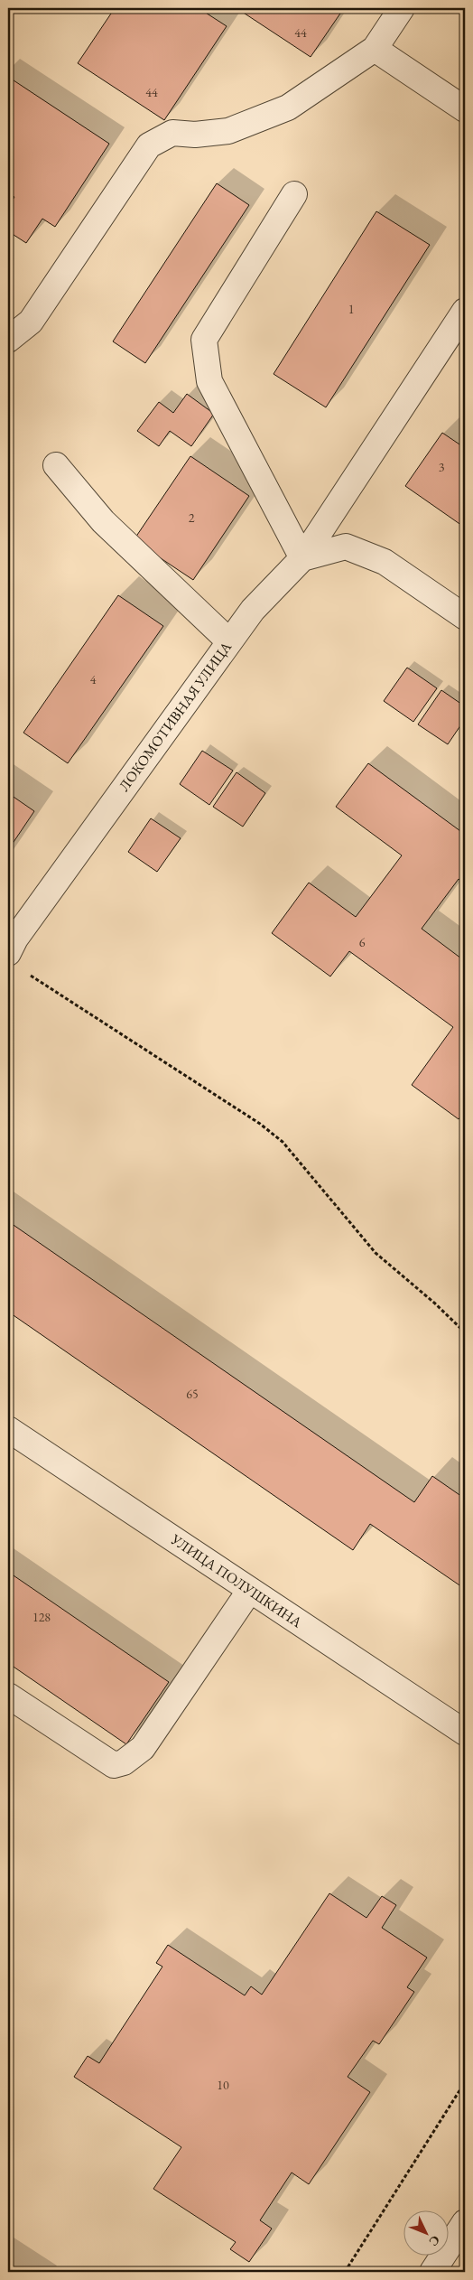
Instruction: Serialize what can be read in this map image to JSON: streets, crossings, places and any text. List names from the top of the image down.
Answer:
{
  "streets": {
    "street": ["ЛОКОМОТИВНАЯ УЛИЦА", "УЛИЦА ПОЛУШКИНА"]
  },
  "house_numbers": [
    "44",
    "44",
    "1",
    "3",
    "2",
    "4",
    "6",
    "65",
    "128",
    "10"
  ],
  "north": "bottom right"
}
